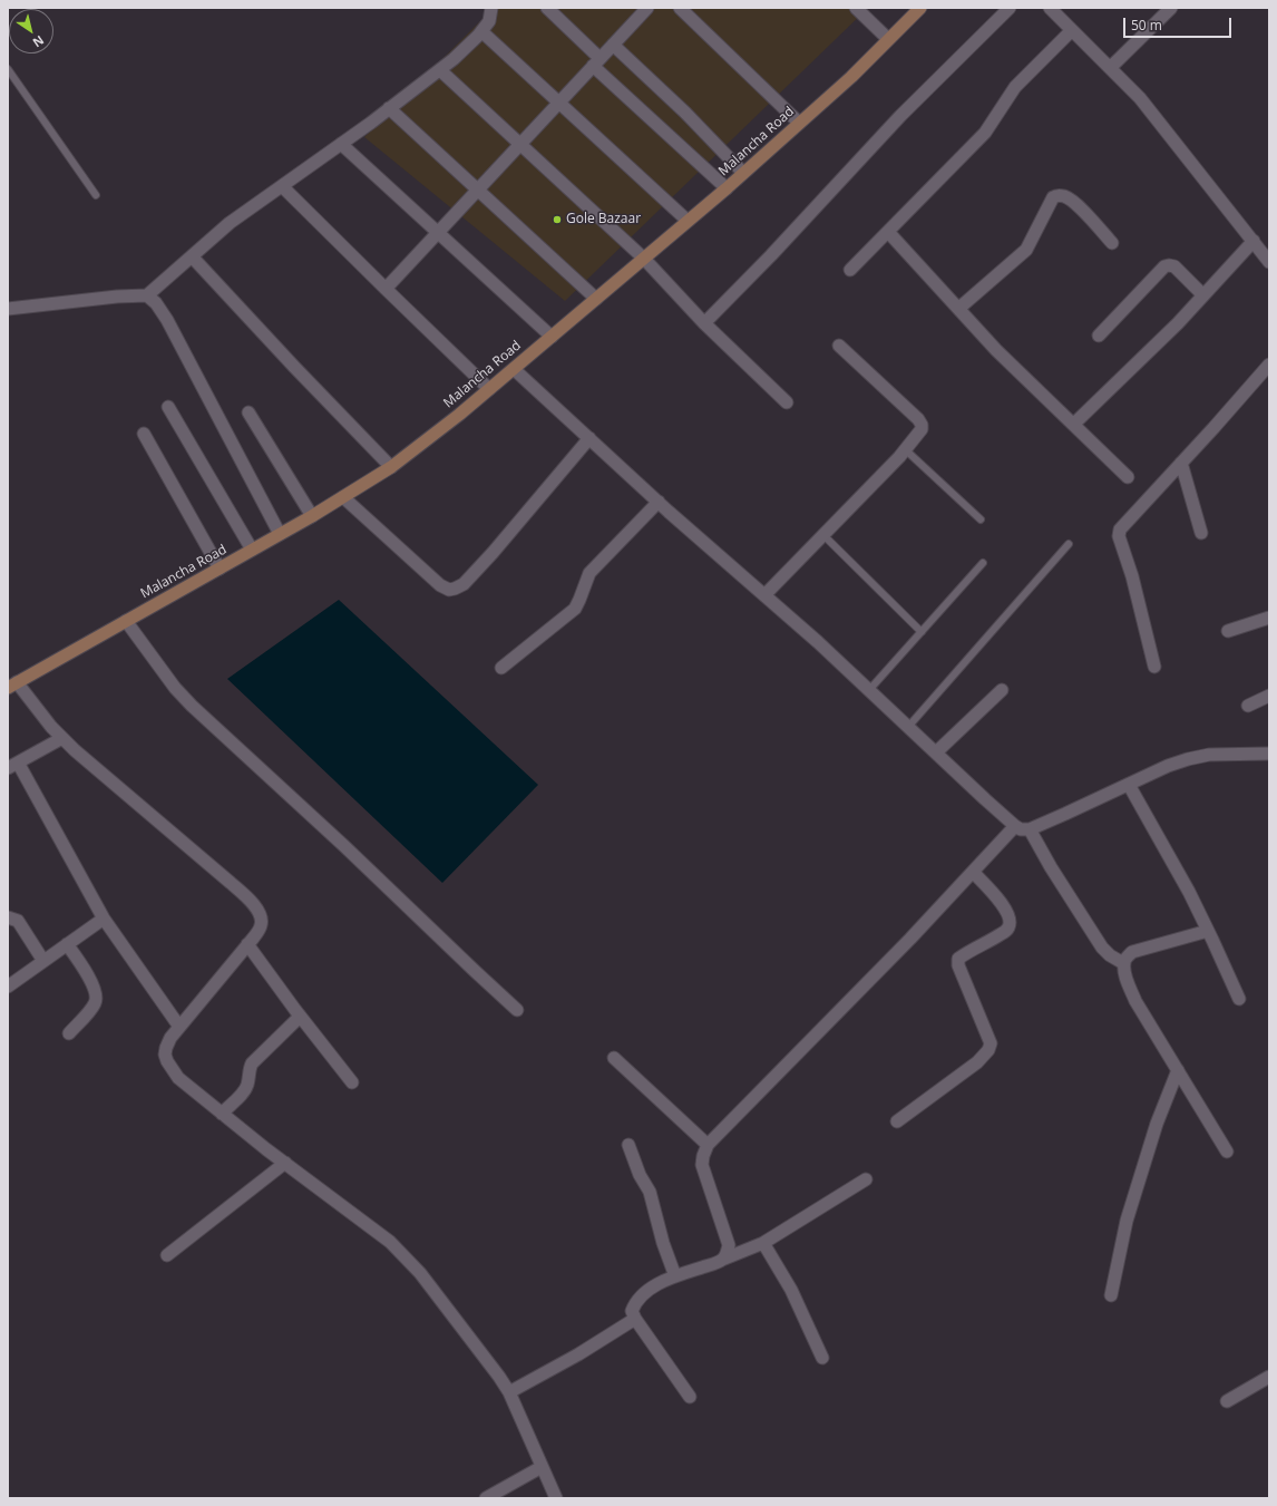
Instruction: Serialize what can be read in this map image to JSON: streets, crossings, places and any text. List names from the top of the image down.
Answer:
{
  "streets": {
    "main road": ["Malancha Road"]
  },
  "places": ["Gole Bazaar"],
  "scale_bar": "50 m",
  "north": "bottom right"
}
